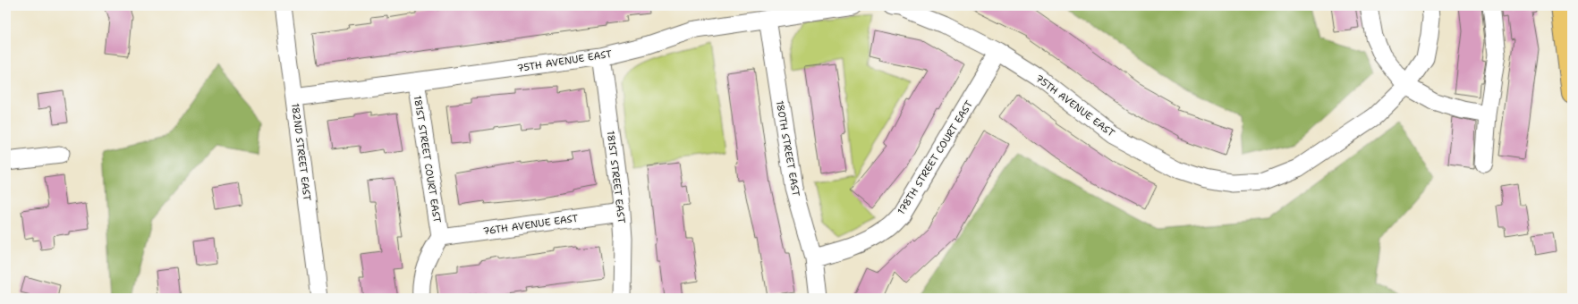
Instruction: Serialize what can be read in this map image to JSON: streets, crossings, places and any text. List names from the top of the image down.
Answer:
{
  "streets": {
    "street": [
      "75TH AVENUE EAST",
      "180TH STREET EAST",
      "182ND STREET EAST",
      "178TH STREET COURT EAST",
      "181ST STREET COURT EAST",
      "181ST STREET EAST",
      "76TH AVENUE EAST"
    ]
  },
  "crossings": [
    ["75TH AVENUE EAST", "180TH STREET EAST"],
    ["75TH AVENUE EAST", "182ND STREET EAST"],
    ["75TH AVENUE EAST", "178TH STREET COURT EAST"],
    ["75TH AVENUE EAST", "181ST STREET COURT EAST"],
    ["75TH AVENUE EAST", "181ST STREET EAST"],
    ["180TH STREET EAST", "178TH STREET COURT EAST"],
    ["181ST STREET COURT EAST", "76TH AVENUE EAST"],
    ["181ST STREET EAST", "76TH AVENUE EAST"]
  ]
}
